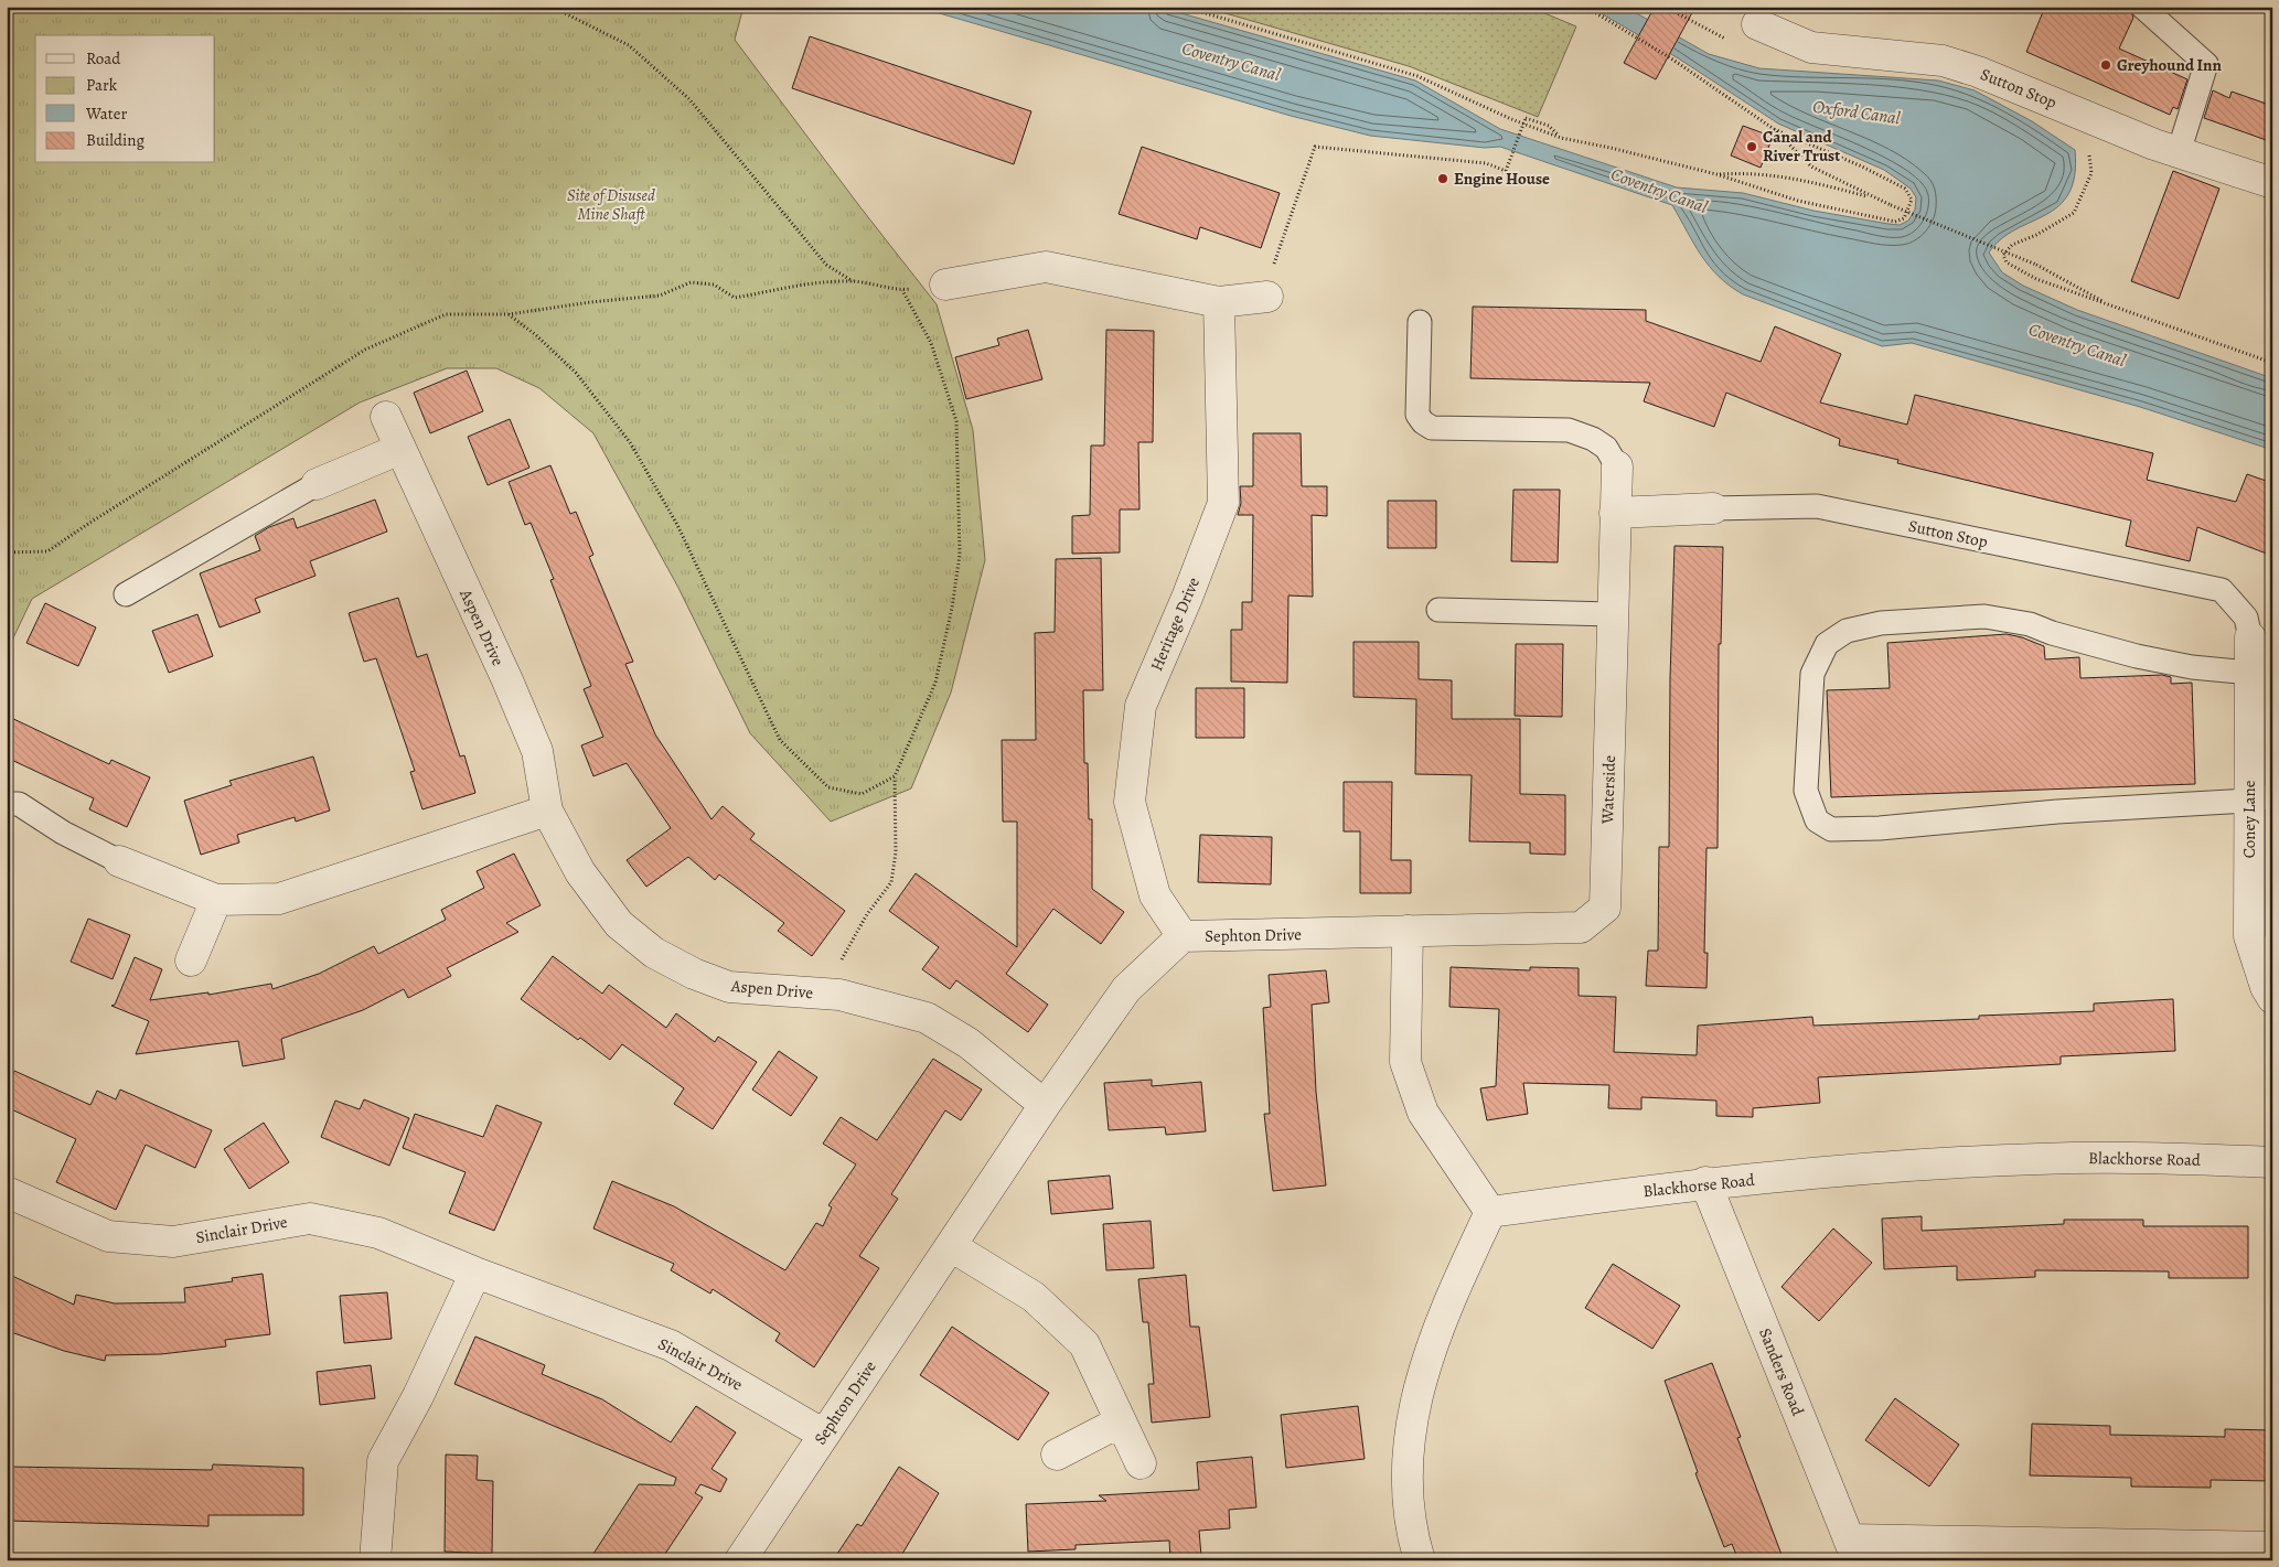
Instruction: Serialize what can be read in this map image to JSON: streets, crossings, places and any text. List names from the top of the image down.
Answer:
{
  "streets": {
    "street": [
      "Sutton Stop",
      "Heritage Drive",
      "Aspen Drive",
      "Waterside",
      "Coney Lane",
      "Sephton Drive",
      "Blackhorse Road",
      "Sinclair Drive",
      "Sanders Road"
    ]
  },
  "crossings": [
    ["Sutton Stop", "Waterside"],
    ["Sutton Stop", "Coney Lane"],
    ["Heritage Drive", "Sephton Drive"],
    ["Aspen Drive", "Sephton Drive"],
    ["Waterside", "Sephton Drive"],
    ["Sephton Drive", "Sinclair Drive"],
    ["Blackhorse Road", "Sanders Road"]
  ],
  "water": ["Coventry Canal", "Oxford Canal"],
  "parks": ["Site of Disused Mine Shaft"],
  "places": ["Greyhound Inn", "Canal and River Trust", "Engine House"],
  "legend": [
    "Road",
    "Park",
    "Water",
    "Building"
  ]
}
